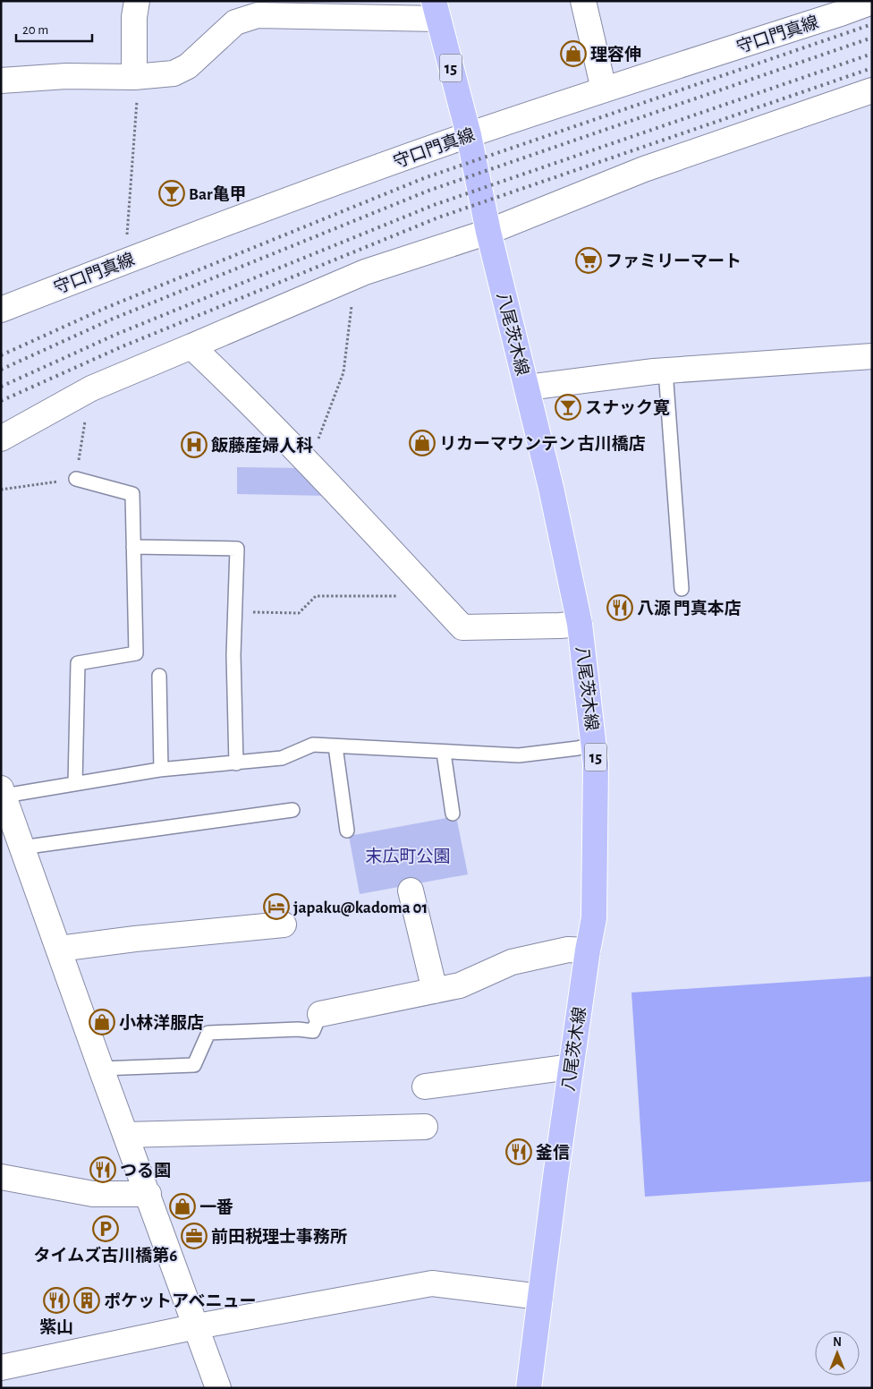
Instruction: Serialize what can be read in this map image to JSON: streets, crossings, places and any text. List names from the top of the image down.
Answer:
{
  "streets": {
    "main road": ["15", "八尾茨木線"],
    "street": ["守口門真線"]
  },
  "crossings": [
    ["守口門真線", "八尾茨木線"]
  ],
  "parks": ["末広町公園"],
  "places": {
    "shop": [
      "理容伸",
      "リカーマウンテン 古川橋店",
      "小林洋服店",
      "一番"
    ],
    "bar": ["Bar亀甲", "スナック寛"],
    "supermarket": ["ファミリーマート"],
    "hospital": ["飯藤産婦人科"],
    "restaurant": [
      "八源 門真本店",
      "釜信",
      "つる園",
      "紫山"
    ],
    "hotel": ["japaku@kadoma 01"],
    "parking": ["タイムズ古川橋第6"],
    "office": ["前田税理士事務所"],
    "building": ["ポケットアベニュー"]
  },
  "scale_bar": "20 m",
  "north": "top"
}
